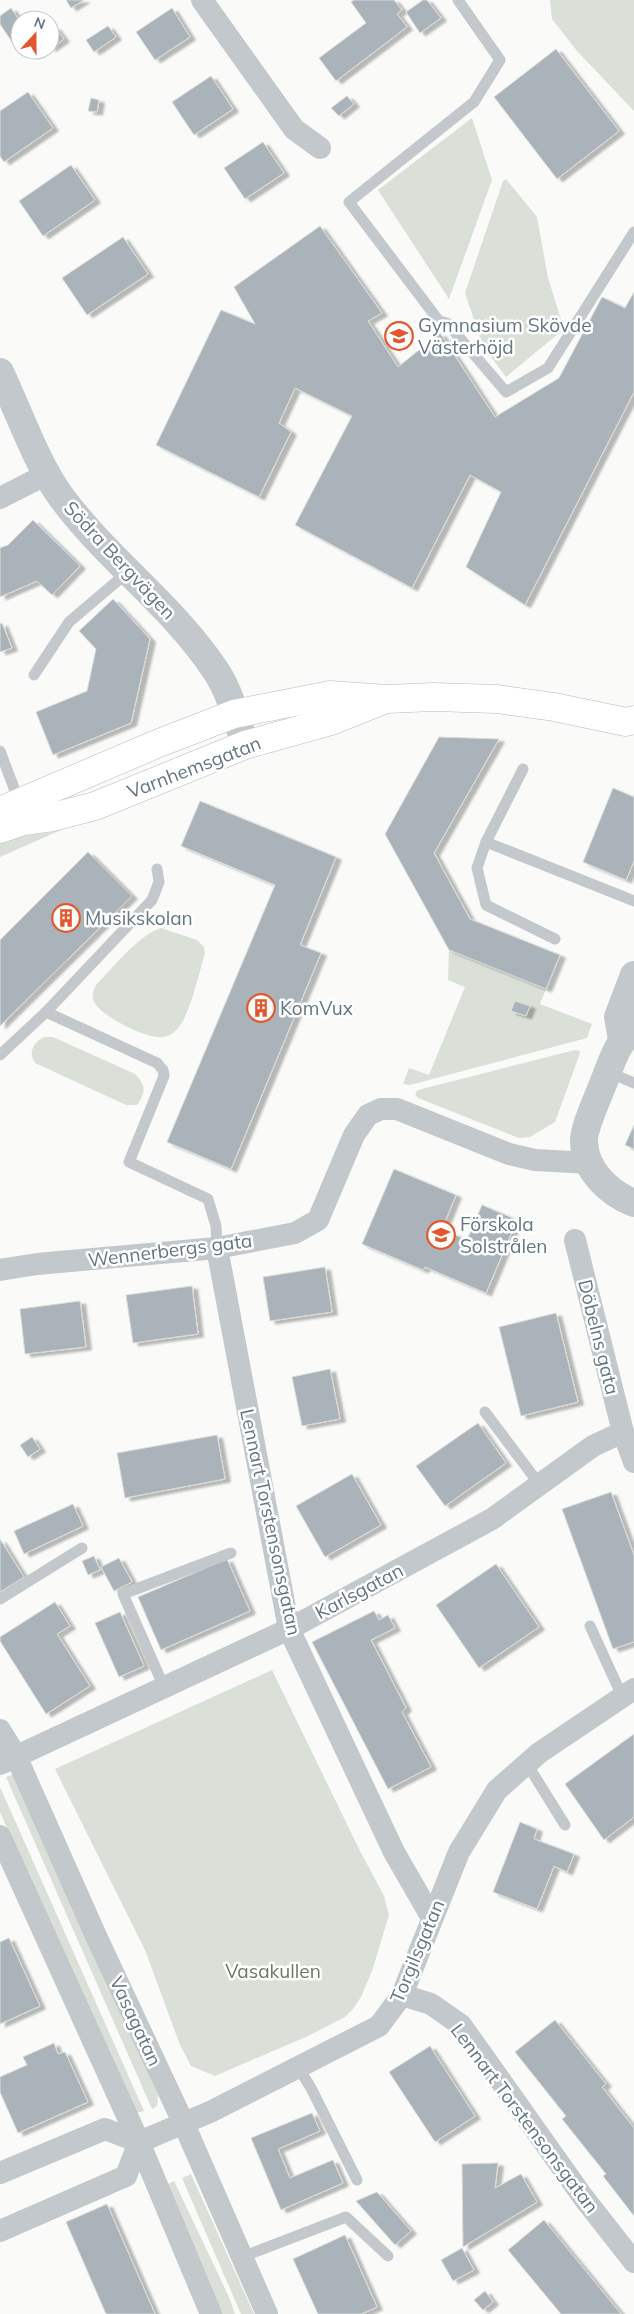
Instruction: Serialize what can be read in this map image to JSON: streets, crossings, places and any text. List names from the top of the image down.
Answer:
{
  "streets": {
    "main road": ["Varnhemsgatan"],
    "street": [
      "Södra Bergvägen",
      "Wennerbergs gata",
      "Döbelns gata",
      "Lennart Torstensonsgatan",
      "Karlsgatan",
      "Torgilsgatan",
      "Vasagatan"
    ]
  },
  "crossings": [
    ["Södra Bergvägen", "Varnhemsgatan"],
    ["Wennerbergs gata", "Lennart Torstensonsgatan"],
    ["Döbelns gata", "Karlsgatan"],
    ["Lennart Torstensonsgatan", "Karlsgatan"],
    ["Lennart Torstensonsgatan", "Torgilsgatan"],
    ["Karlsgatan", "Vasagatan"],
    ["Torgilsgatan", "Vasagatan"]
  ],
  "parks": ["Vasakullen"],
  "places": {
    "school or university": ["Gymnasium Skövde Västerhöjd", "Förskola Solstrålen"],
    "building": ["Musikskolan", "KomVux"]
  },
  "north": "top"
}
